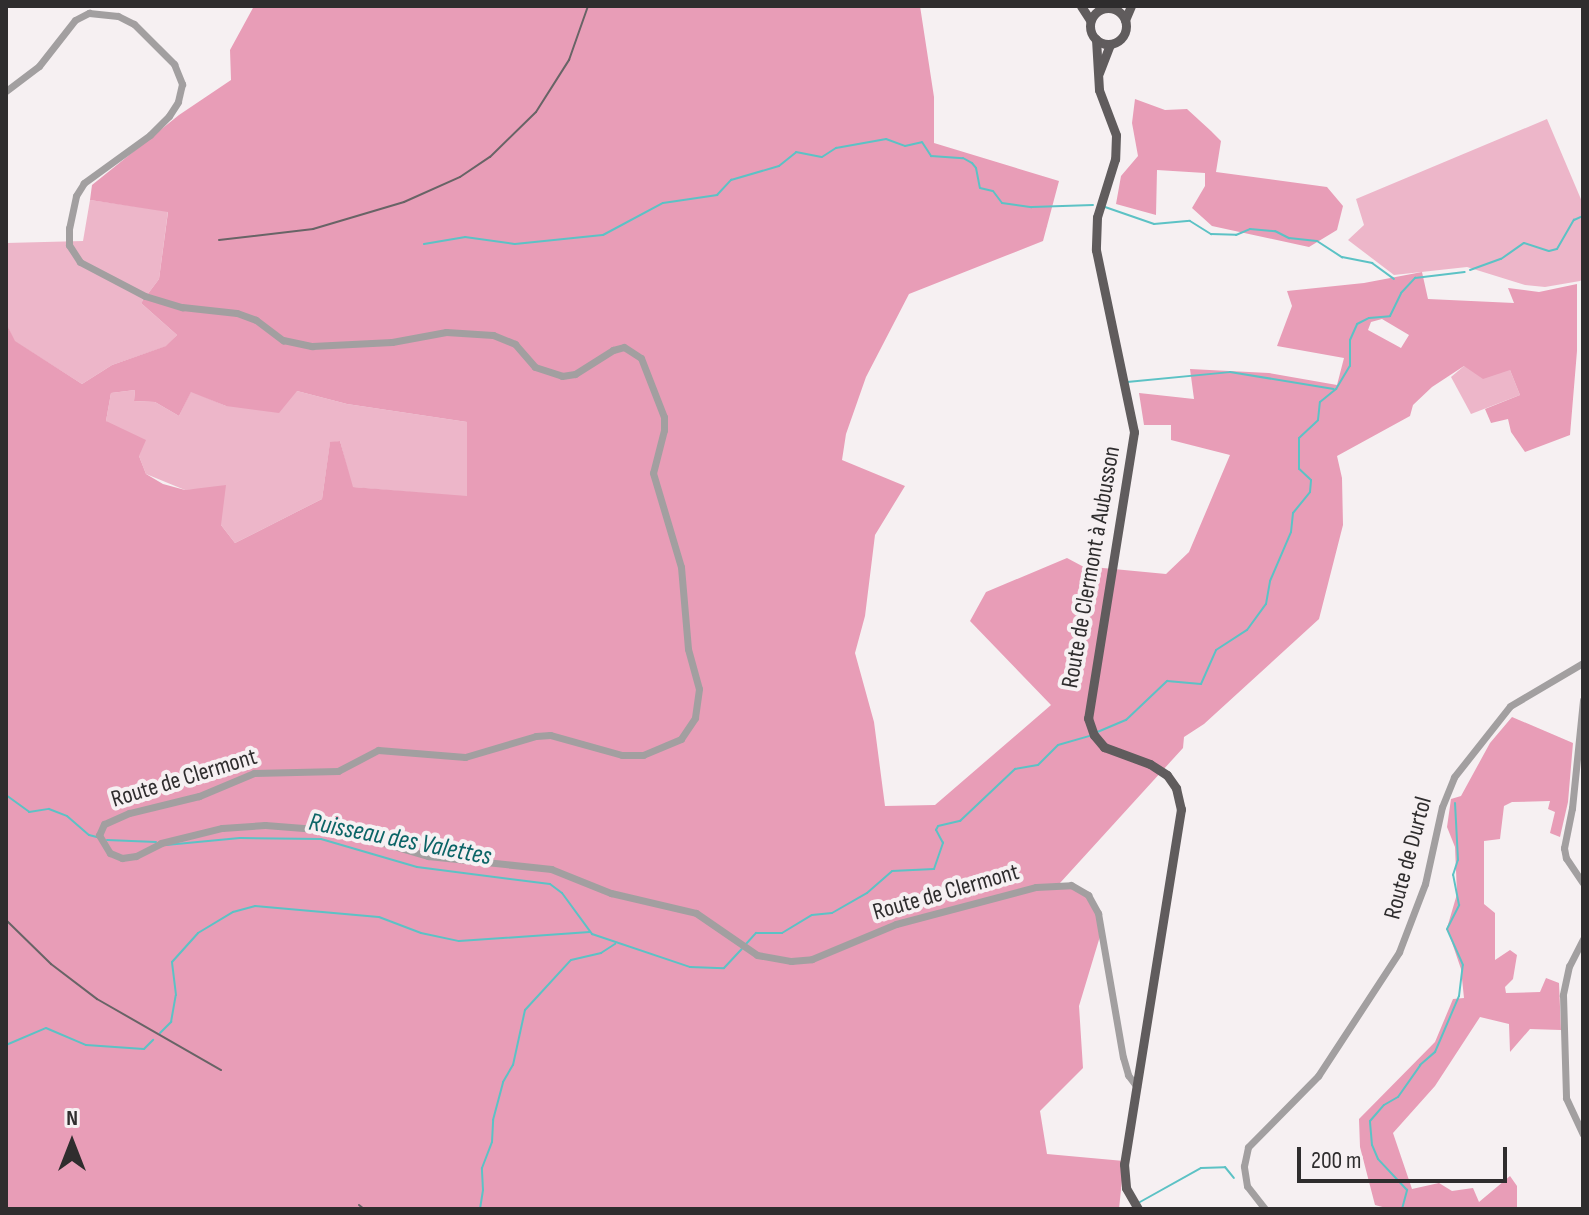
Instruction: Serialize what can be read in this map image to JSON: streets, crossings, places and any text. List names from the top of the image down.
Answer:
{
  "streets": {
    "main road": ["Route de Clermont à Aubusson"],
    "street": ["Route de Clermont", "Route de Durtol"]
  },
  "crossings": [
    ["Route de Clermont à Aubusson", "Route de Clermont"]
  ],
  "water": ["Ruisseau des Valettes"],
  "scale_bar": "200 m",
  "north": "top"
}
